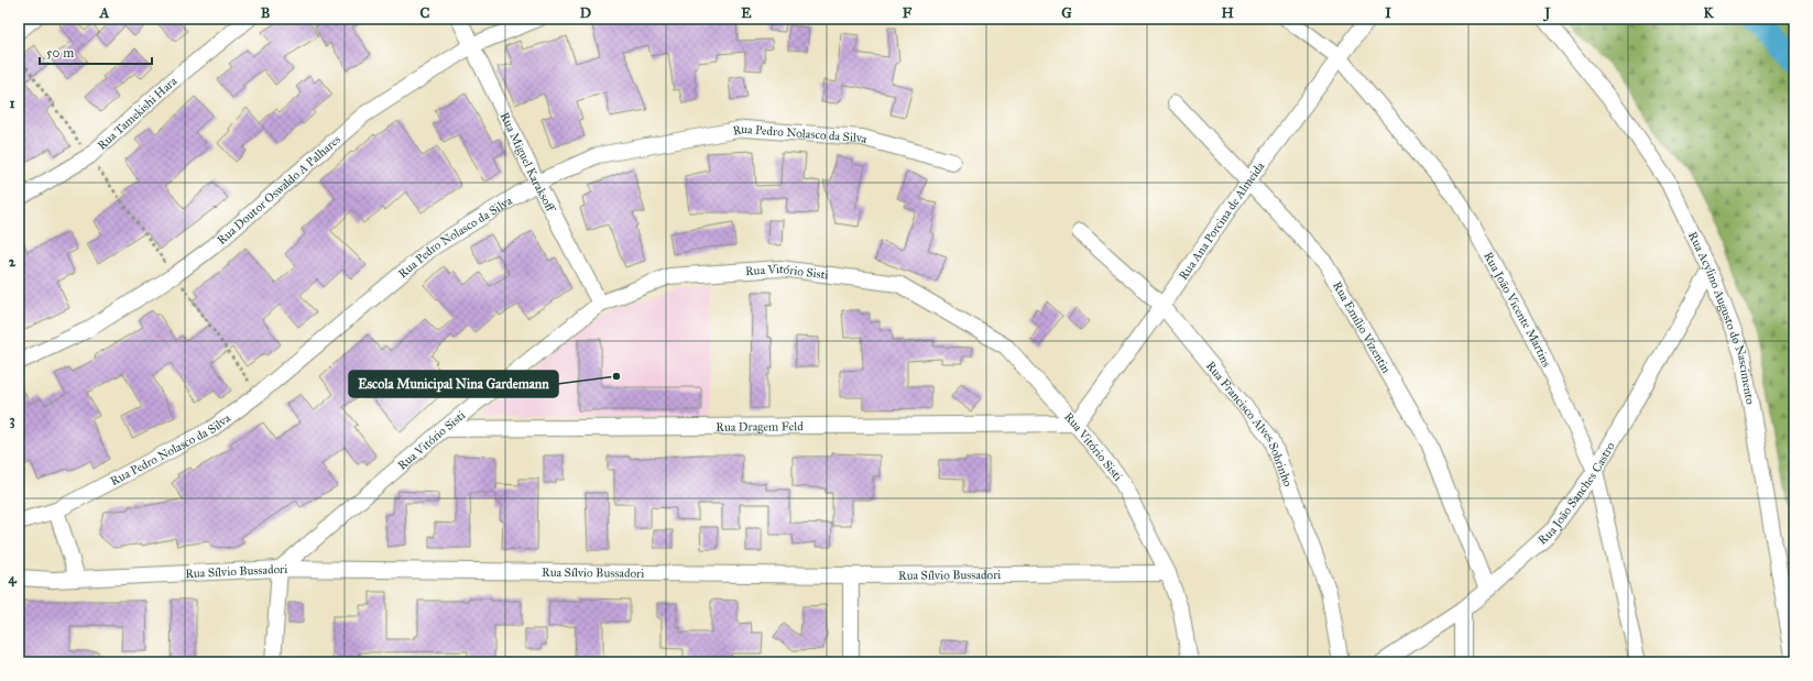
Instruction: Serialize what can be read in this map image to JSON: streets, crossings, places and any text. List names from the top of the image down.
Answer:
{
  "streets": {
    "street": [
      "Rua Tamekishi Hara",
      "Rua Pedro Nolasco da Silva",
      "Rua Miguel Karaksoff",
      "Rua Doutor Oswaldo A Palhares",
      "Rua Ana Porcina de Almeida",
      "Rua Vitório Sisti",
      "Rua João Vicente Martins",
      "Rua Acylino Augusto do Nascimento",
      "Rua Emílio Vizentin",
      "Rua Francisco Alves Sobrinho",
      "Rua Dragem Feld",
      "Rua João Sanches Castro",
      "Rua Sílvio Bussadori"
    ]
  },
  "crossings": [
    ["Rua Pedro Nolasco da Silva", "Rua Miguel Karaksoff"],
    ["Rua Miguel Karaksoff", "Rua Doutor Oswaldo A Palhares"],
    ["Rua Miguel Karaksoff", "Rua Vitório Sisti"],
    ["Rua Ana Porcina de Almeida", "Rua Vitório Sisti"],
    ["Rua Ana Porcina de Almeida", "Rua João Vicente Martins"],
    ["Rua Ana Porcina de Almeida", "Rua Emílio Vizentin"],
    ["Rua Ana Porcina de Almeida", "Rua Francisco Alves Sobrinho"],
    ["Rua Ana Porcina de Almeida", "Rua Dragem Feld"],
    ["Rua Vitório Sisti", "Rua Dragem Feld"],
    ["Rua Vitório Sisti", "Rua Sílvio Bussadori"],
    ["Rua João Vicente Martins", "Rua João Sanches Castro"],
    ["Rua Acylino Augusto do Nascimento", "Rua João Sanches Castro"],
    ["Rua Emílio Vizentin", "Rua João Sanches Castro"]
  ],
  "places": ["Escola Municipal Nina Gardemann"],
  "scale_bar": "50 m",
  "grid": {
    "columns": [
      "A",
      "B",
      "C",
      "D",
      "E",
      "F",
      "G",
      "H",
      "I",
      "J",
      "K"
    ],
    "rows": [
      "1",
      "2",
      "3",
      "4"
    ]
  }
}
